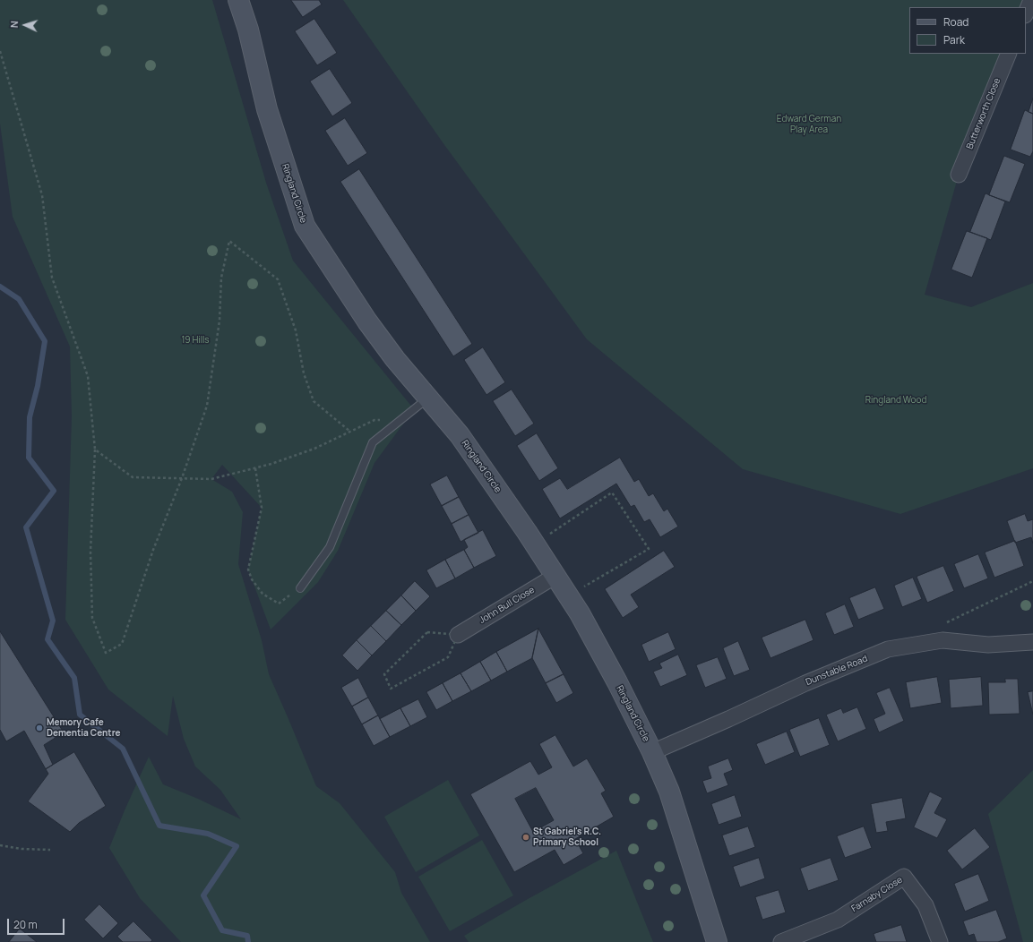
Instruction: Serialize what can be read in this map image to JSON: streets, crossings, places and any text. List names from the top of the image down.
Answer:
{
  "streets": {
    "street": [
      "Butterworth Close",
      "Ringland Circle",
      "John Bull Close",
      "Dunstable Road",
      "Farnaby Close"
    ]
  },
  "crossings": [
    ["Ringland Circle", "John Bull Close"],
    ["Ringland Circle", "Dunstable Road"]
  ],
  "parks": ["Edward German Play Area", "19 Hills", "Ringland Wood"],
  "places": ["Memory Cafe Dementia Centre", "St Gabriel's R.C. Primary School"],
  "legend": ["Road", "Park"],
  "scale_bar": "20 m",
  "north": "left"
}
